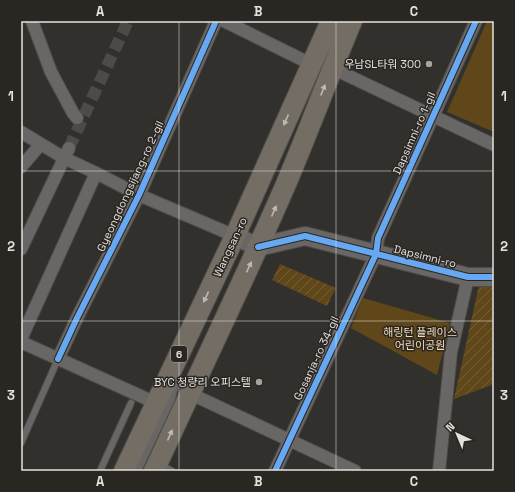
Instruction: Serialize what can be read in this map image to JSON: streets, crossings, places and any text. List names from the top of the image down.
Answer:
{
  "streets": {
    "main road": ["Wangsan-ro", "Dapsimni-ro", "6"],
    "street": ["Dapsimni-ro 1-gil", "Gyeongdongsijang-ro 2-gil", "Gosanja-ro 34-gil"]
  },
  "crossings": [
    ["Dapsimni-ro 1-gil", "Dapsimni-ro"],
    ["Dapsimni-ro 1-gil", "Gosanja-ro 34-gil"],
    ["Dapsimni-ro", "6"],
    ["Dapsimni-ro", "Gosanja-ro 34-gil"]
  ],
  "parks": ["해링턴 플레이스 어린이공원"],
  "places": ["우남SL타워 300", "BYC 청량리 오피스텔"],
  "north": "top left",
  "grid": {
    "columns": ["A", "B", "C"],
    "rows": ["1", "2", "3"]
  }
}
